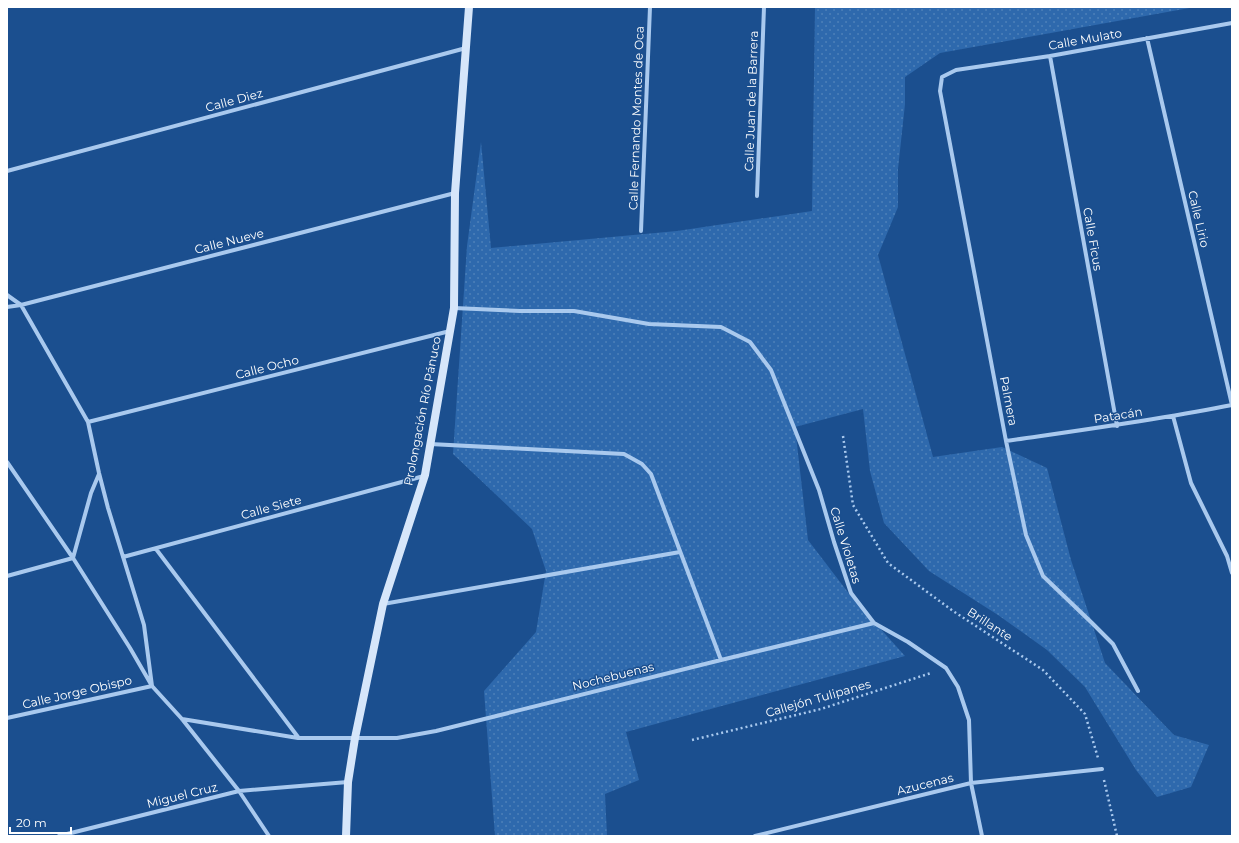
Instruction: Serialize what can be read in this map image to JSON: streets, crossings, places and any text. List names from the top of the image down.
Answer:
{
  "streets": {
    "street": [
      "Calle Mulato",
      "Calle Diez",
      "Calle Juan de la Barrera",
      "Calle Fernando Montes de Oca",
      "Calle Lirio",
      "Calle Ficus",
      "Calle Nueve",
      "Calle Ocho",
      "Palmera",
      "Prolongación Río Pánuco",
      "Patacán",
      "Calle Siete",
      "Calle Violetas",
      "Nochebuenas",
      "Calle Jorge Obispo",
      "Azucenas",
      "Miguel Cruz"
    ],
    "path": ["Brillante", "Callejón Tulipanes"]
  },
  "crossings": [
    ["Calle Mulato", "Calle Lirio"],
    ["Calle Mulato", "Calle Ficus"],
    ["Calle Mulato", "Palmera"],
    ["Calle Diez", "Prolongación Río Pánuco"],
    ["Calle Lirio", "Patacán"],
    ["Calle Ficus", "Patacán"],
    ["Calle Nueve", "Prolongación Río Pánuco"],
    ["Calle Ocho", "Prolongación Río Pánuco"],
    ["Palmera", "Patacán"],
    ["Prolongación Río Pánuco", "Calle Siete"],
    ["Prolongación Río Pánuco", "Calle Violetas"],
    ["Prolongación Río Pánuco", "Nochebuenas"],
    ["Prolongación Río Pánuco", "Miguel Cruz"],
    ["Calle Violetas", "Nochebuenas"],
    ["Calle Violetas", "Callejón Tulipanes"],
    ["Calle Violetas", "Azucenas"],
    ["Brillante", "Azucenas"]
  ],
  "scale_bar": "20 m"
}
